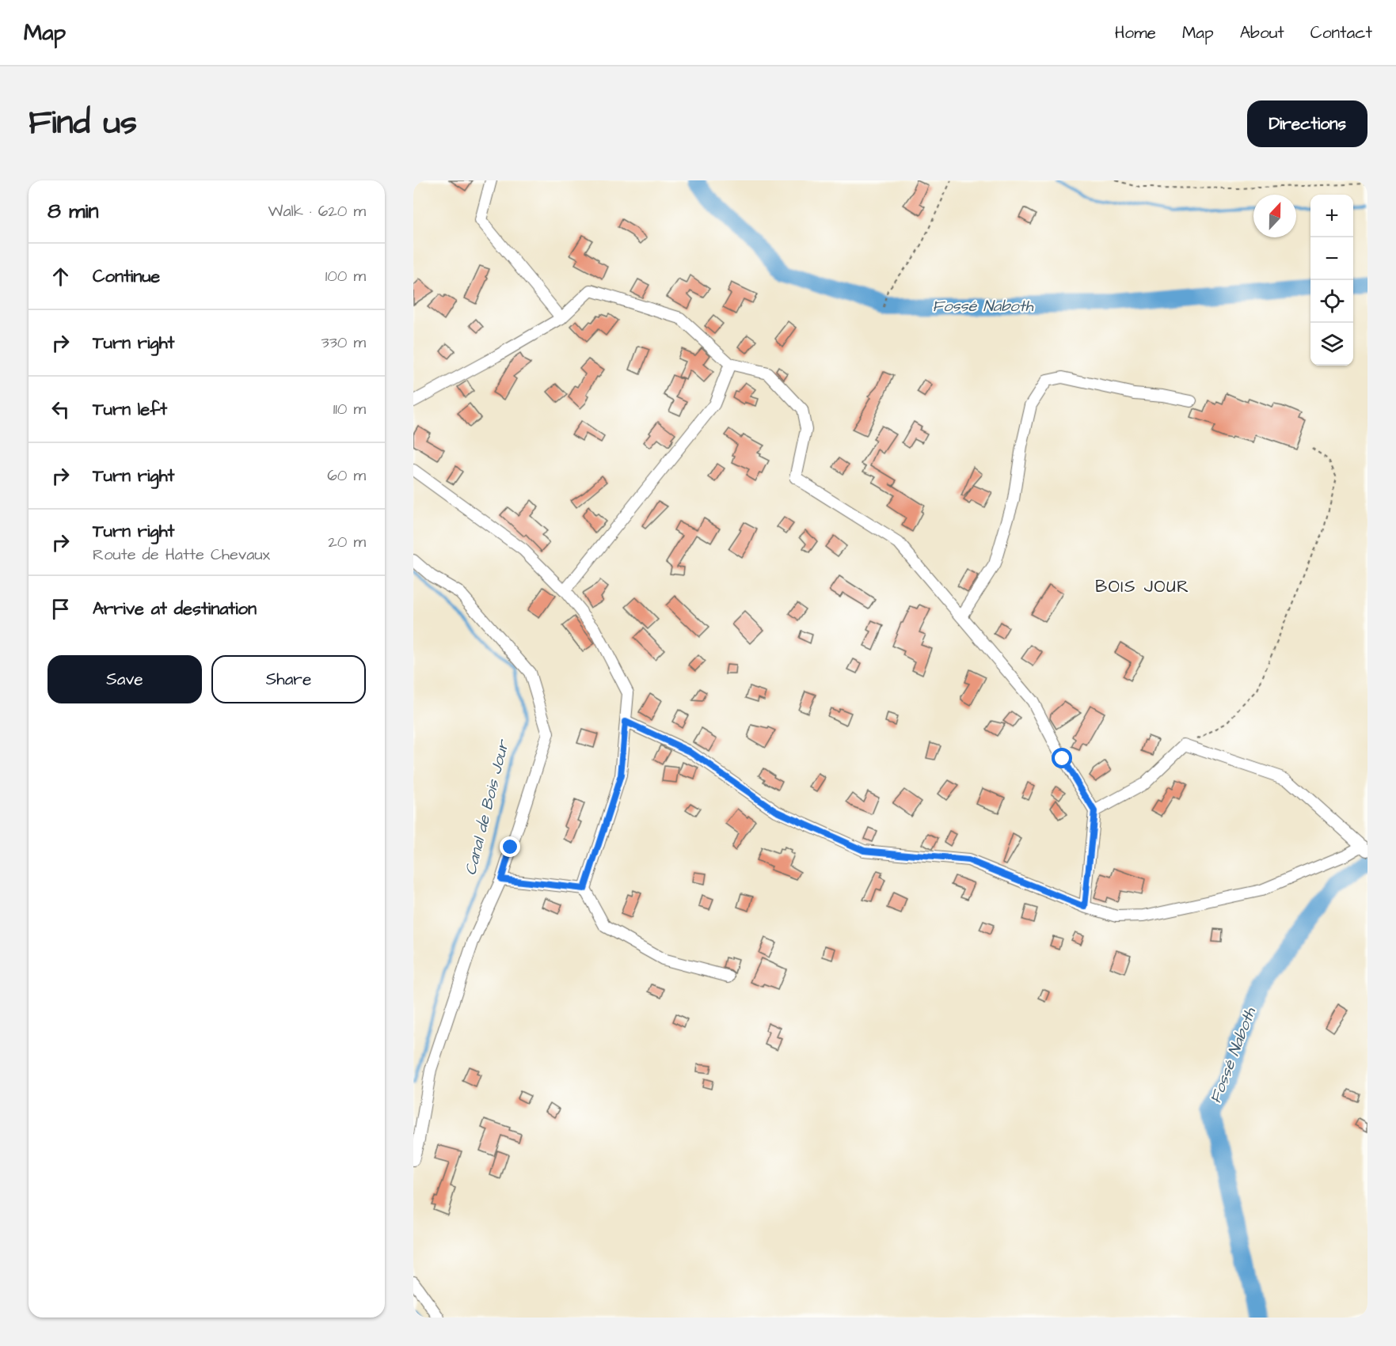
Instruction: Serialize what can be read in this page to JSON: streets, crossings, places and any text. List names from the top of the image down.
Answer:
{
  "districts": ["BOIS JOUR"],
  "water": ["Fossé Naboth", "Canal de Bois Jour"],
  "north": "top",
  "page": {
    "header": "Map",
    "nav": [
      "Home",
      "Map",
      "About",
      "Contact"
    ],
    "title": "Find us",
    "buttons": [
      "Directions",
      ["Save", "Share"]
    ],
    "heading": ["8 min", "Walk · 620 m"],
    "map_buttons": ["+", "−"],
    "list": [
      ["Continue", "100 m"],
      ["Turn right", "330 m"],
      ["Turn left", "110 m"],
      ["Turn right", "60 m"],
      ["Turn right", "Route de Hatte Chevaux", "20 m"],
      "Arrive at destination"
    ]
  }
}
